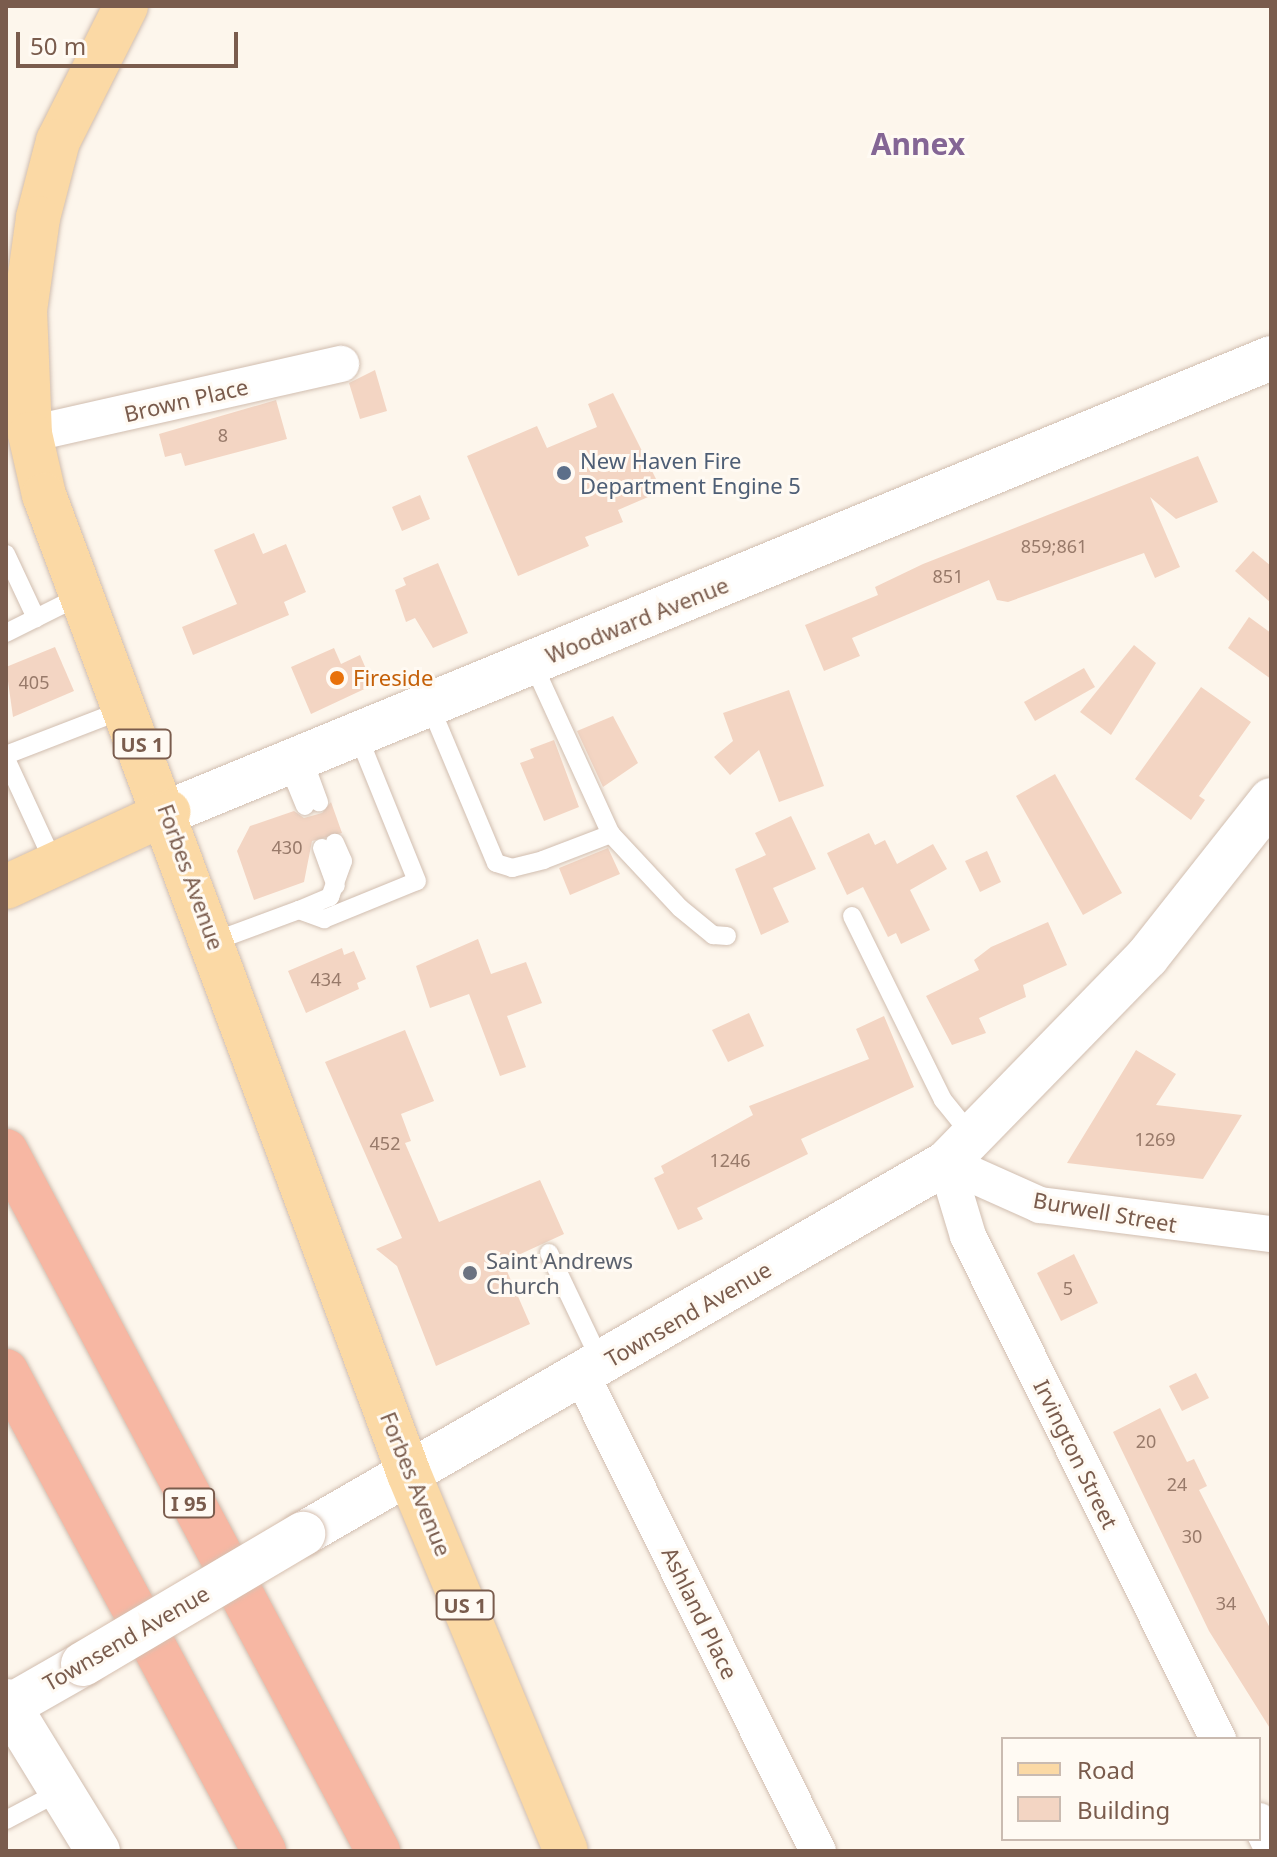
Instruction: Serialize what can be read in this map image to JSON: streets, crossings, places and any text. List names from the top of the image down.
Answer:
{
  "streets": {
    "highway": ["I 95"],
    "main road": [
      "Woodward Avenue",
      "US 1",
      "Forbes Avenue",
      "Townsend Avenue"
    ],
    "street": [
      "Brown Place",
      "Burwell Street",
      "Irvington Street",
      "Ashland Place"
    ]
  },
  "crossings": [
    ["Brown Place", "Forbes Avenue"],
    ["Woodward Avenue", "Forbes Avenue"],
    ["Forbes Avenue", "Townsend Avenue"],
    ["Burwell Street", "Townsend Avenue"],
    ["Burwell Street", "Irvington Street"],
    ["Townsend Avenue", "Irvington Street"],
    ["Townsend Avenue", "Ashland Place"]
  ],
  "districts": ["Annex"],
  "places": ["New Haven Fire Department Engine 5", "Fireside", "Saint Andrews Church"],
  "house_numbers": [
    "8",
    "859;861",
    "851",
    "405",
    "430",
    "434",
    "1269",
    "452",
    "1246",
    "5",
    "20",
    "24",
    "30",
    "34"
  ],
  "legend": ["Road", "Building"],
  "scale_bar": "50 m"
}
